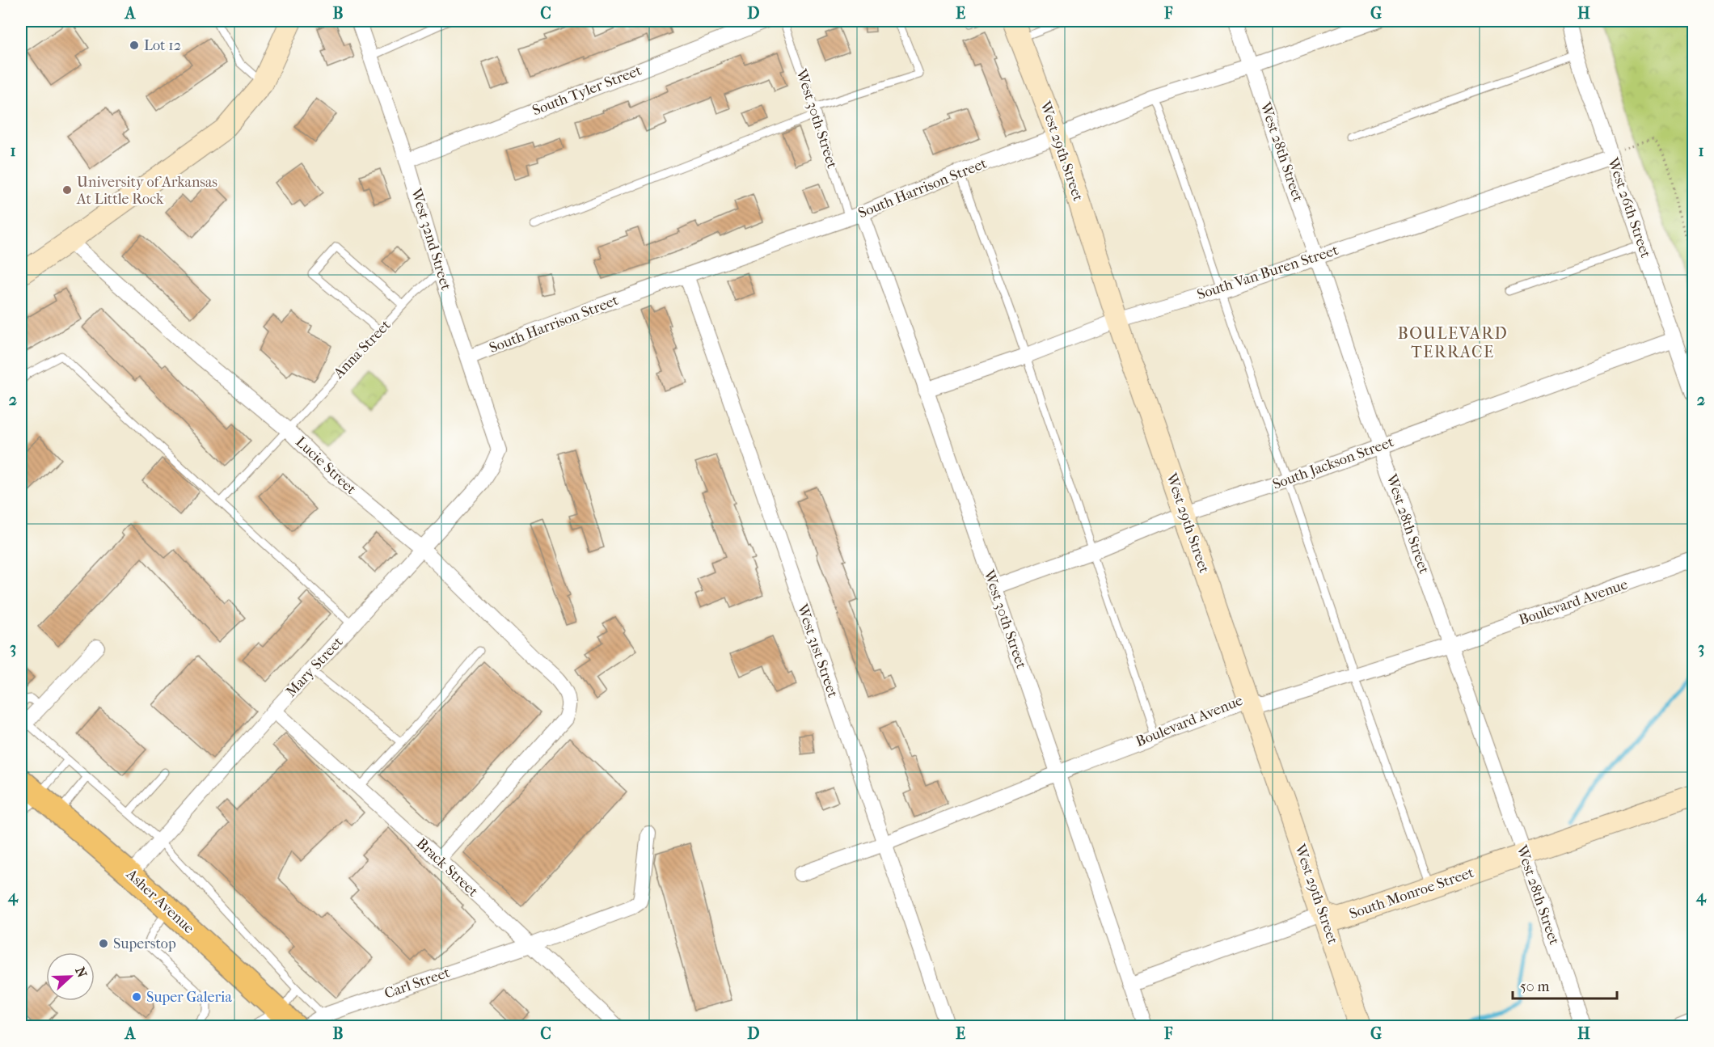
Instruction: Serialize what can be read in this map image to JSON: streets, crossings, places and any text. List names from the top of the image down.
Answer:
{
  "streets": {
    "main road": ["Asher Avenue"],
    "street": [
      "South Tyler Street",
      "West 30th Street",
      "West 29th Street",
      "West 28th Street",
      "South Harrison Street",
      "West 26th Street",
      "West 32nd Street",
      "South Van Buren Street",
      "South Jackson Street",
      "Lucie Street",
      "Boulevard Avenue",
      "West 31st Street",
      "Mary Street",
      "Brack Street",
      "South Monroe Street",
      "Carl Street"
    ],
    "lane": ["Anna Street"]
  },
  "crossings": [
    ["South Tyler Street", "West 32nd Street"],
    ["West 30th Street", "South Harrison Street"],
    ["West 30th Street", "South Van Buren Street"],
    ["West 30th Street", "South Jackson Street"],
    ["West 30th Street", "Boulevard Avenue"],
    ["West 30th Street", "South Monroe Street"],
    ["West 29th Street", "South Harrison Street"],
    ["West 29th Street", "South Van Buren Street"],
    ["West 29th Street", "South Jackson Street"],
    ["West 29th Street", "Boulevard Avenue"],
    ["West 29th Street", "South Monroe Street"],
    ["West 28th Street", "South Harrison Street"],
    ["West 28th Street", "South Van Buren Street"],
    ["West 28th Street", "South Jackson Street"],
    ["West 28th Street", "Boulevard Avenue"],
    ["West 28th Street", "South Monroe Street"],
    ["South Harrison Street", "West 32nd Street"],
    ["South Harrison Street", "West 31st Street"],
    ["West 26th Street", "South Van Buren Street"],
    ["West 26th Street", "South Jackson Street"],
    ["West 32nd Street", "Anna Street"],
    ["West 32nd Street", "Mary Street"],
    ["Anna Street", "Lucie Street"],
    ["Lucie Street", "Mary Street"],
    ["Lucie Street", "Brack Street"],
    ["Boulevard Avenue", "West 31st Street"],
    ["Mary Street", "Brack Street"],
    ["Mary Street", "Asher Avenue"],
    ["Brack Street", "Carl Street"]
  ],
  "districts": ["BOULEVARD TERRACE"],
  "places": [
    "Lot 12",
    "University of Arkansas At Little Rock",
    "Superstop",
    "Super Galeria"
  ],
  "scale_bar": "50 m",
  "north": "right",
  "grid": {
    "columns": [
      "A",
      "B",
      "C",
      "D",
      "E",
      "F",
      "G",
      "H"
    ],
    "rows": [
      "1",
      "2",
      "3",
      "4"
    ]
  }
}
